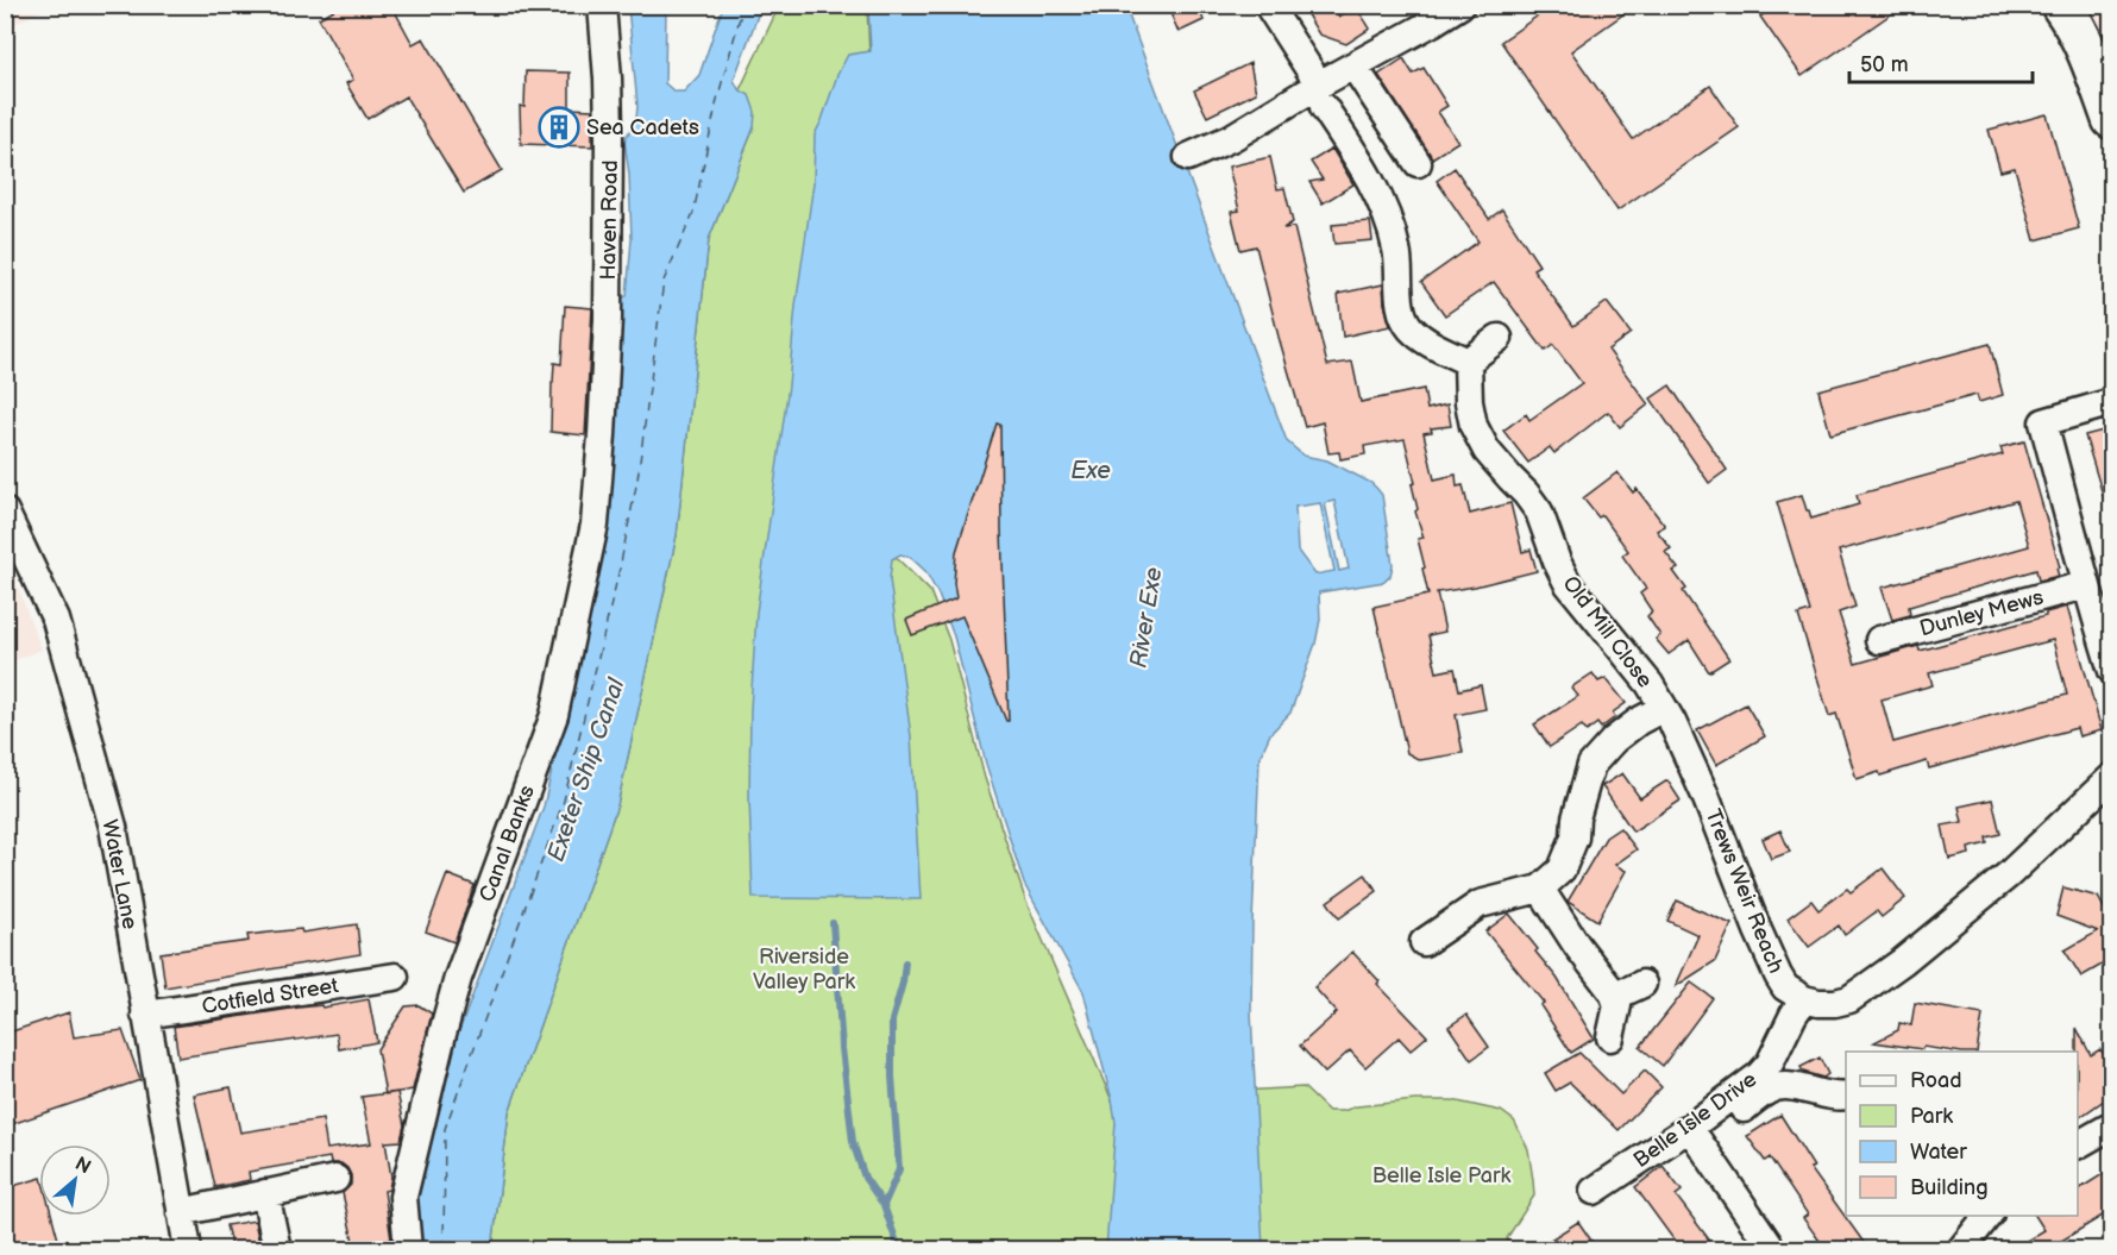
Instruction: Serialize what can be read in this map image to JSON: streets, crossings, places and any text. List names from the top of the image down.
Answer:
{
  "streets": {
    "street": [
      "Haven Road",
      "Dunley Mews",
      "Old Mill Close",
      "Canal Banks",
      "Water Lane",
      "Trews Weir Reach",
      "Cotfield Street",
      "Belle Isle Drive"
    ]
  },
  "crossings": [
    ["Haven Road", "Canal Banks"],
    ["Old Mill Close", "Trews Weir Reach"],
    ["Water Lane", "Cotfield Street"],
    ["Trews Weir Reach", "Belle Isle Drive"]
  ],
  "water": ["Exe", "River Exe", "Exeter Ship Canal"],
  "parks": ["Riverside Valley Park", "Belle Isle Park"],
  "places": {
    "building": ["Sea Cadets"]
  },
  "legend": [
    "Road",
    "Park",
    "Water",
    "Building"
  ],
  "scale_bar": "50 m",
  "north": "top right"
}
